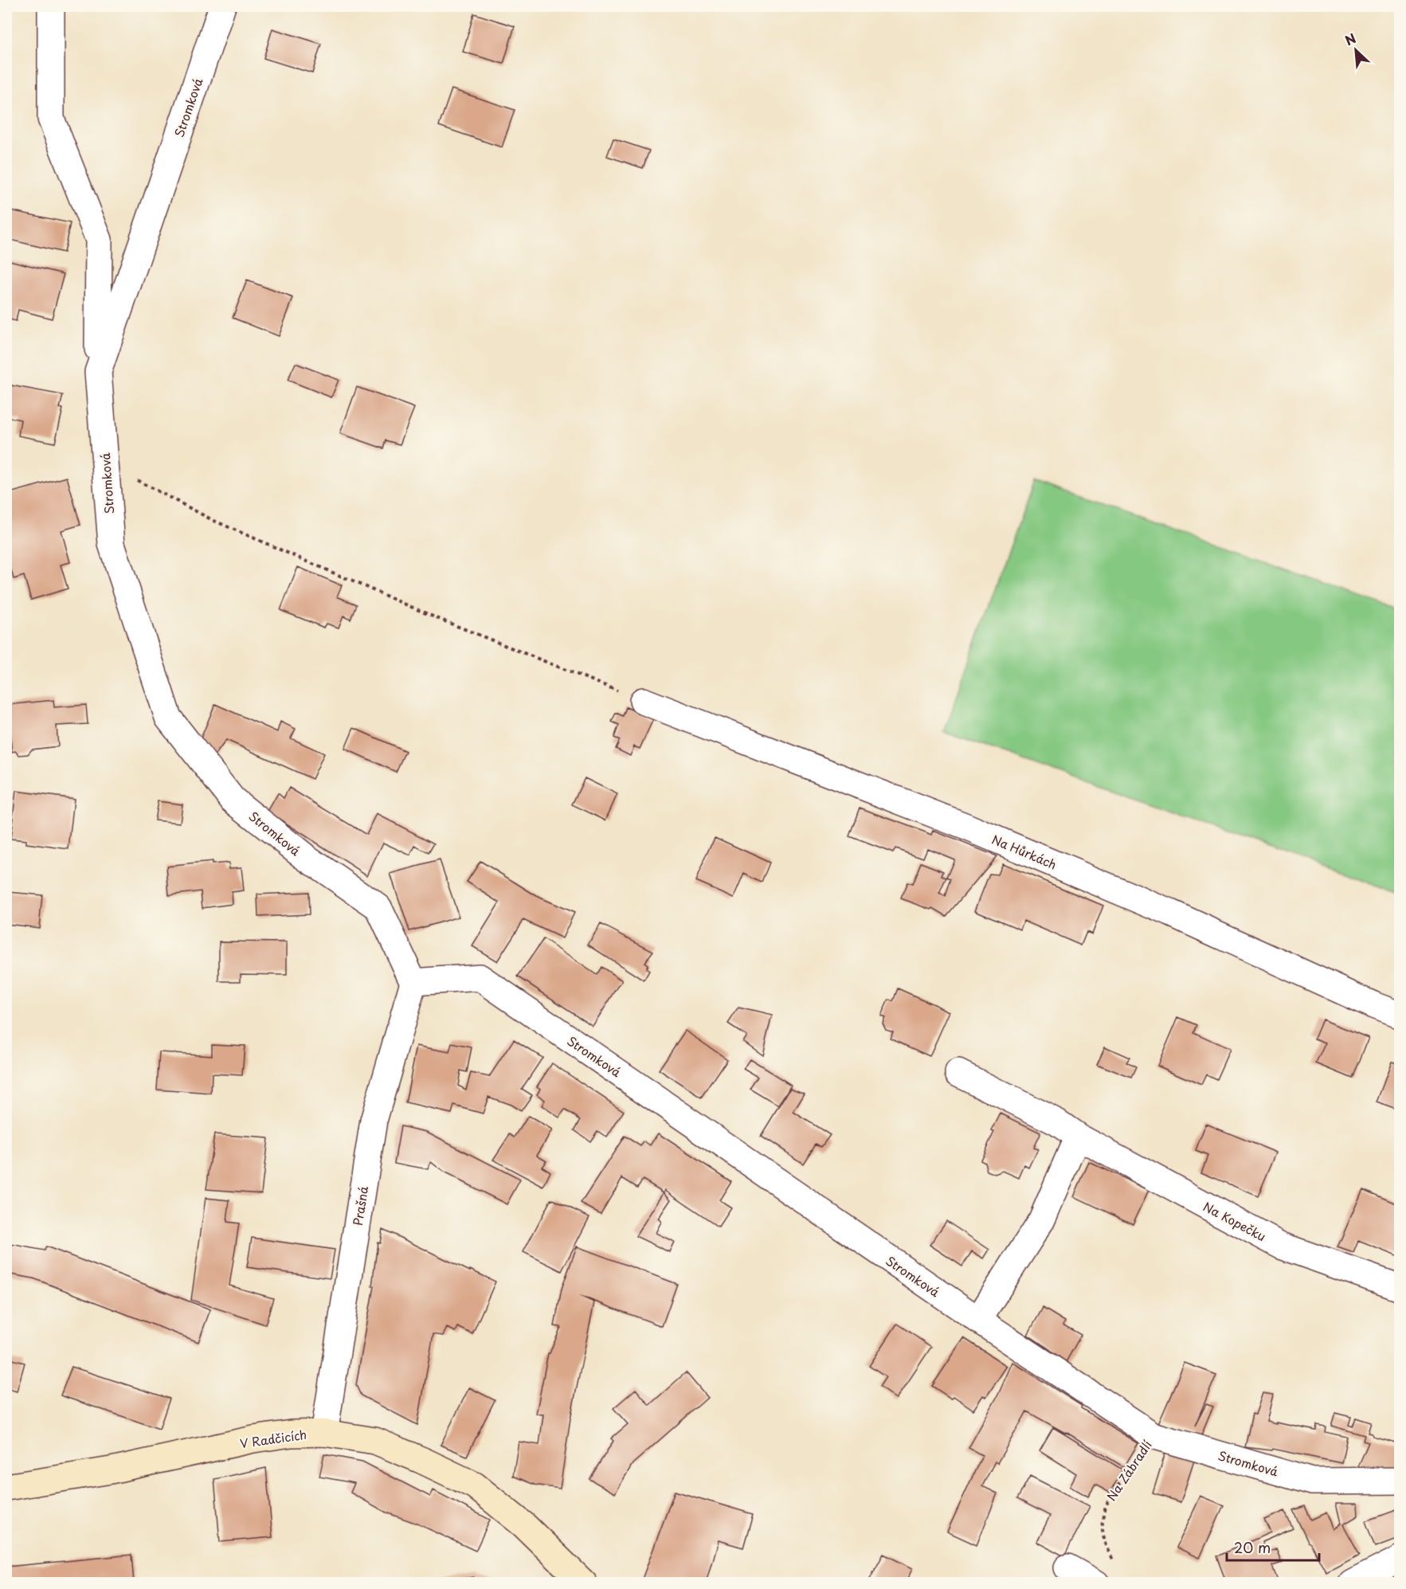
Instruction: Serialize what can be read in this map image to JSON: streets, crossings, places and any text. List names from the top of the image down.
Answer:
{
  "streets": {
    "street": [
      "Stromková",
      "Na Hůrkách",
      "Prašná",
      "Na Kopečku",
      "V Radčicích"
    ],
    "path": ["Na Zábradlí"]
  },
  "crossings": [
    ["Stromková", "Prašná"],
    ["Stromková", "Na Zábradlí"],
    ["Prašná", "V Radčicích"]
  ],
  "scale_bar": "20 m",
  "north": "top left"
}
